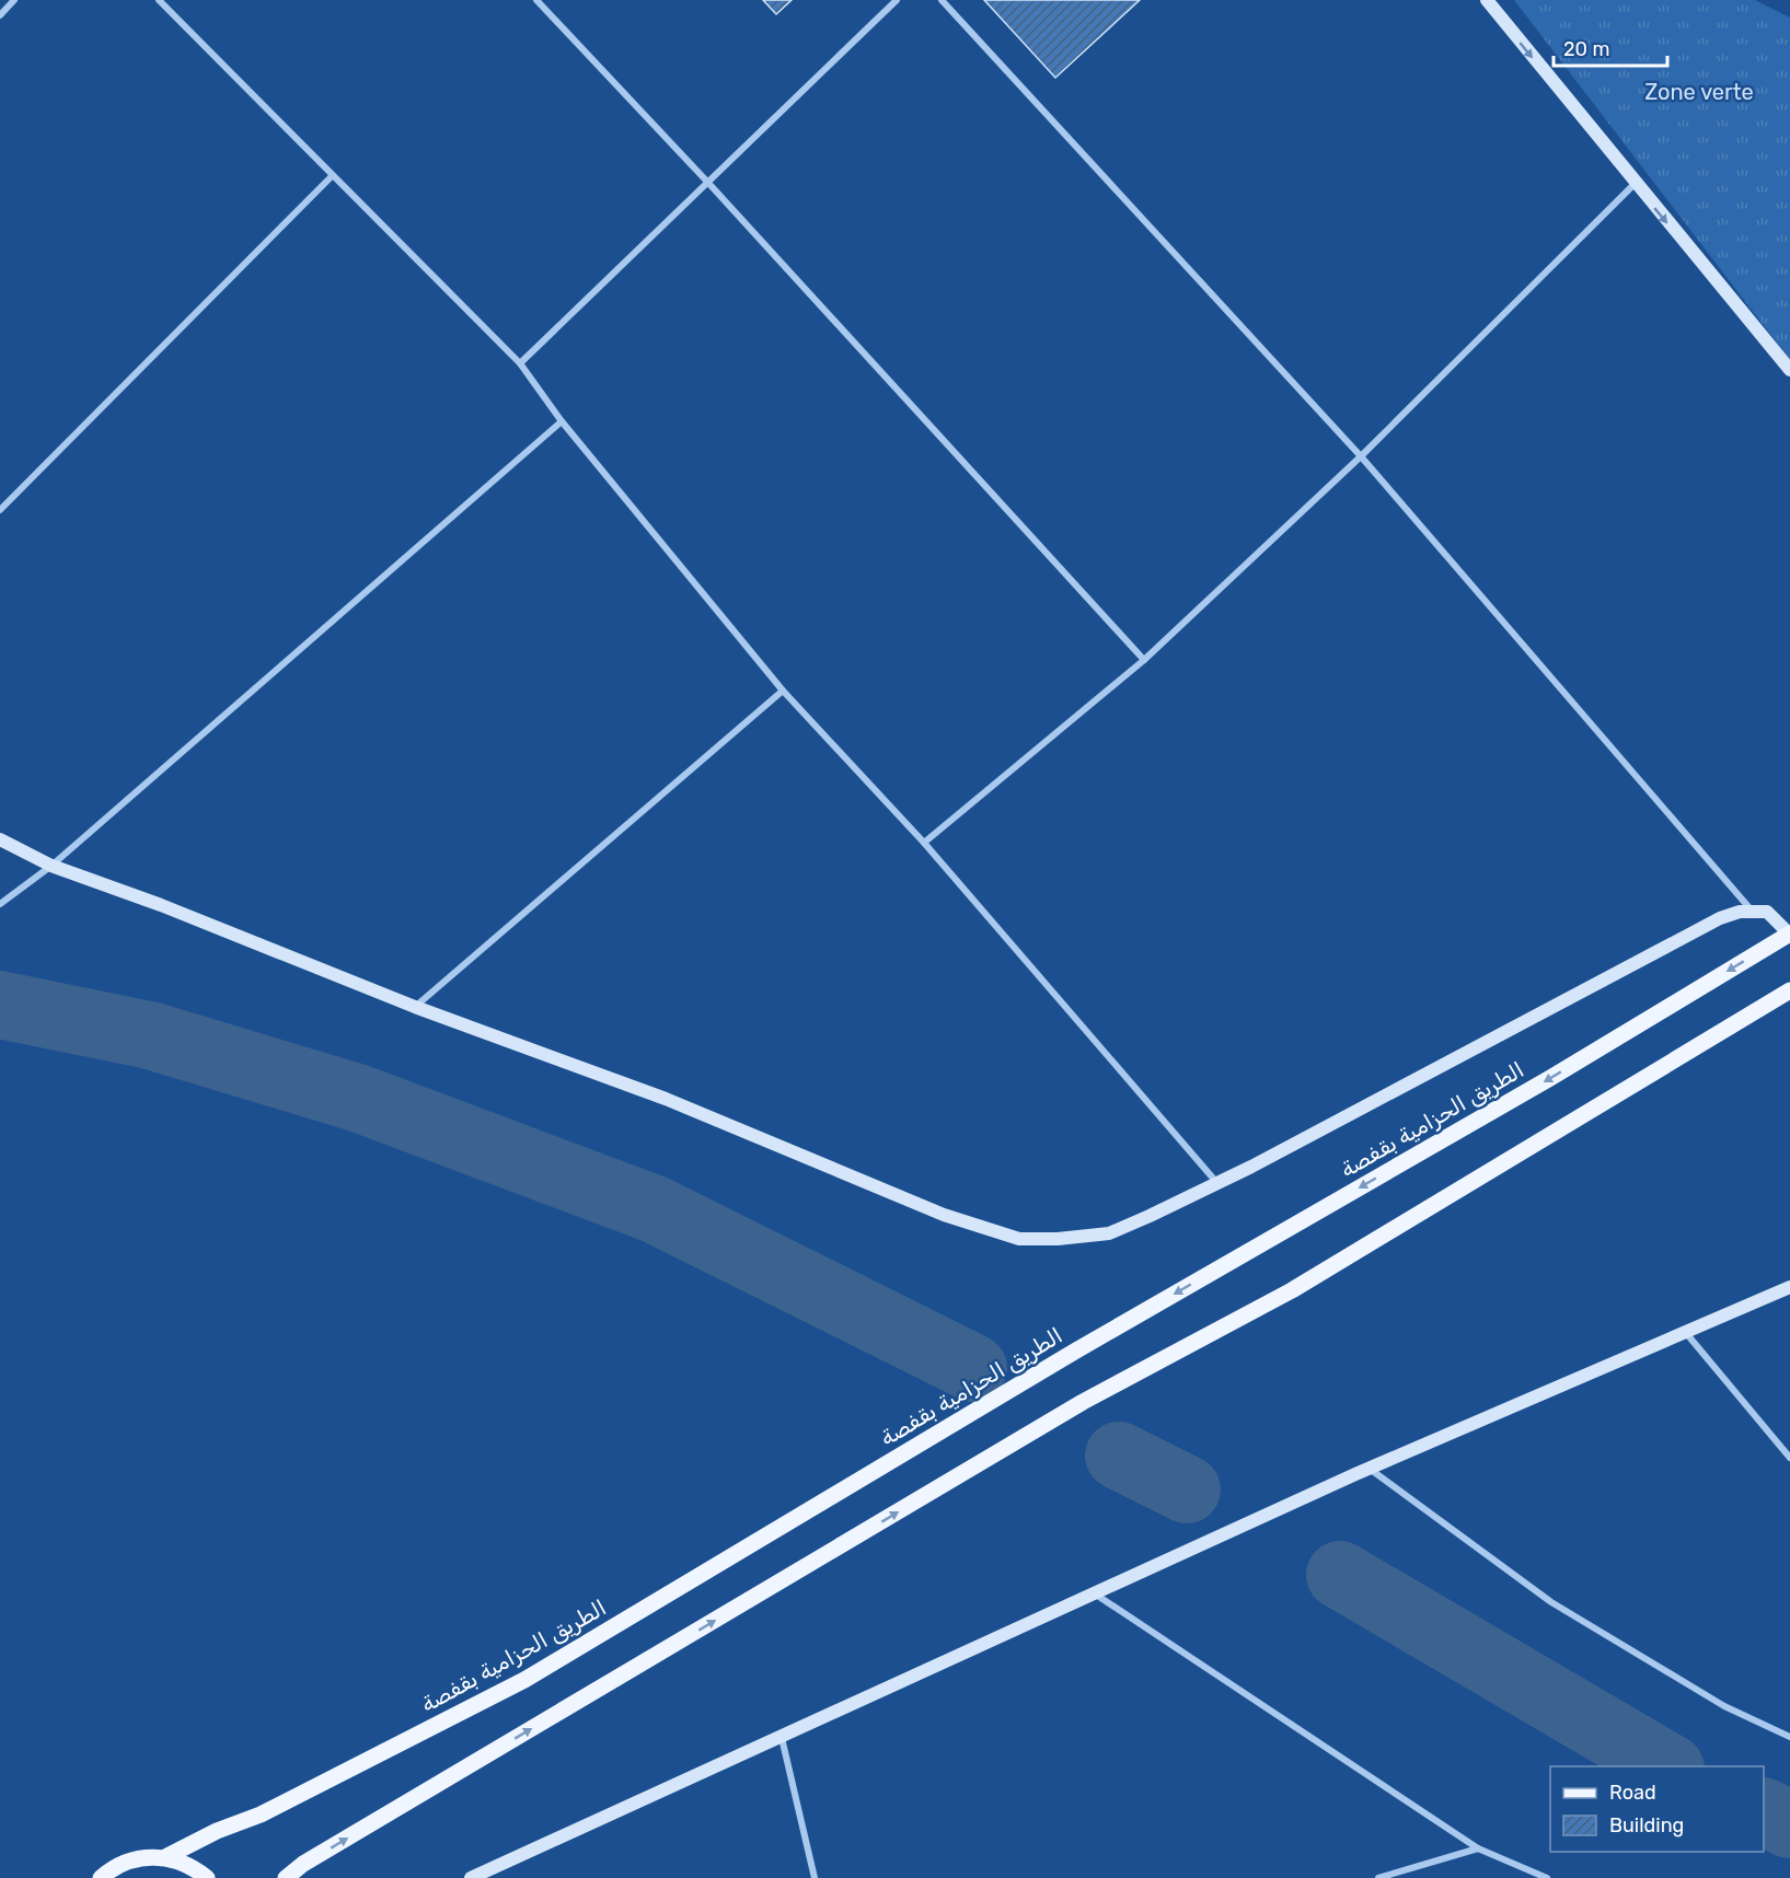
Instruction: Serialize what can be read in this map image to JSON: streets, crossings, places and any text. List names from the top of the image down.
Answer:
{
  "streets": {
    "main road": ["الطريق الحزامية بقفصة"]
  },
  "parks": ["Zone verte"],
  "legend": ["Road", "Building"],
  "scale_bar": "20 m"
}
